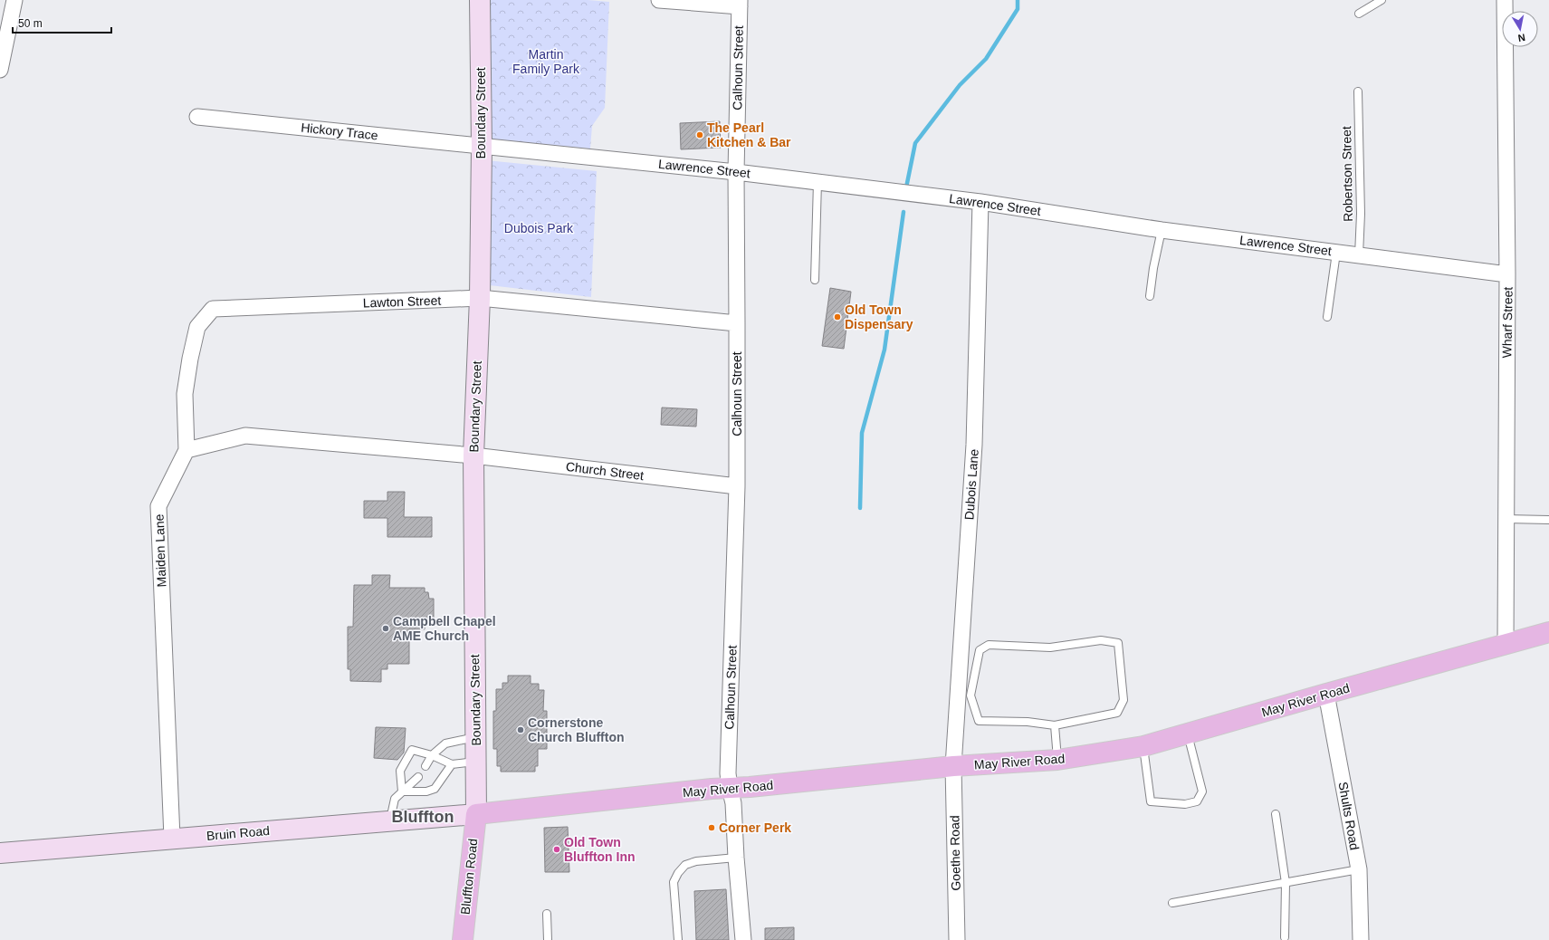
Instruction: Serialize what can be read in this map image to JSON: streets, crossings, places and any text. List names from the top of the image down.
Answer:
{
  "streets": {
    "main road": ["May River Road", "Bluffton Road"],
    "street": [
      "Calhoun Street",
      "Boundary Street",
      "Hickory Trace",
      "Lawrence Street",
      "Lawton Street",
      "Wharf Street",
      "Church Street",
      "Dubois Lane",
      "Maiden Lane",
      "Shults Road",
      "Bruin Road",
      "Goethe Road"
    ],
    "lane": ["Robertson Street"]
  },
  "crossings": [
    ["Calhoun Street", "Lawrence Street"],
    ["Calhoun Street", "Lawton Street"],
    ["Calhoun Street", "Church Street"],
    ["Calhoun Street", "May River Road"],
    ["Boundary Street", "Hickory Trace"],
    ["Boundary Street", "Lawrence Street"],
    ["Boundary Street", "Lawton Street"],
    ["Boundary Street", "Church Street"],
    ["Boundary Street", "May River Road"],
    ["Boundary Street", "Bruin Road"],
    ["Boundary Street", "Bluffton Road"],
    ["Hickory Trace", "Lawrence Street"],
    ["Lawrence Street", "Robertson Street"],
    ["Lawrence Street", "Wharf Street"],
    ["Lawrence Street", "Dubois Lane"],
    ["Lawton Street", "Maiden Lane"],
    ["Wharf Street", "May River Road"],
    ["Dubois Lane", "May River Road"],
    ["Dubois Lane", "Goethe Road"],
    ["Maiden Lane", "Bruin Road"],
    ["May River Road", "Shults Road"],
    ["May River Road", "Bruin Road"],
    ["May River Road", "Goethe Road"],
    ["May River Road", "Bluffton Road"],
    ["Bruin Road", "Bluffton Road"]
  ],
  "districts": ["Bluffton"],
  "parks": ["Martin Family Park", "Dubois Park"],
  "places": [
    "The Pearl Kitchen & Bar",
    "Old Town Dispensary",
    "Campbell Chapel AME Church",
    "Cornerstone Church Bluffton",
    "Corner Perk",
    "Old Town Bluffton Inn"
  ],
  "scale_bar": "50 m",
  "north": "bottom"
}
